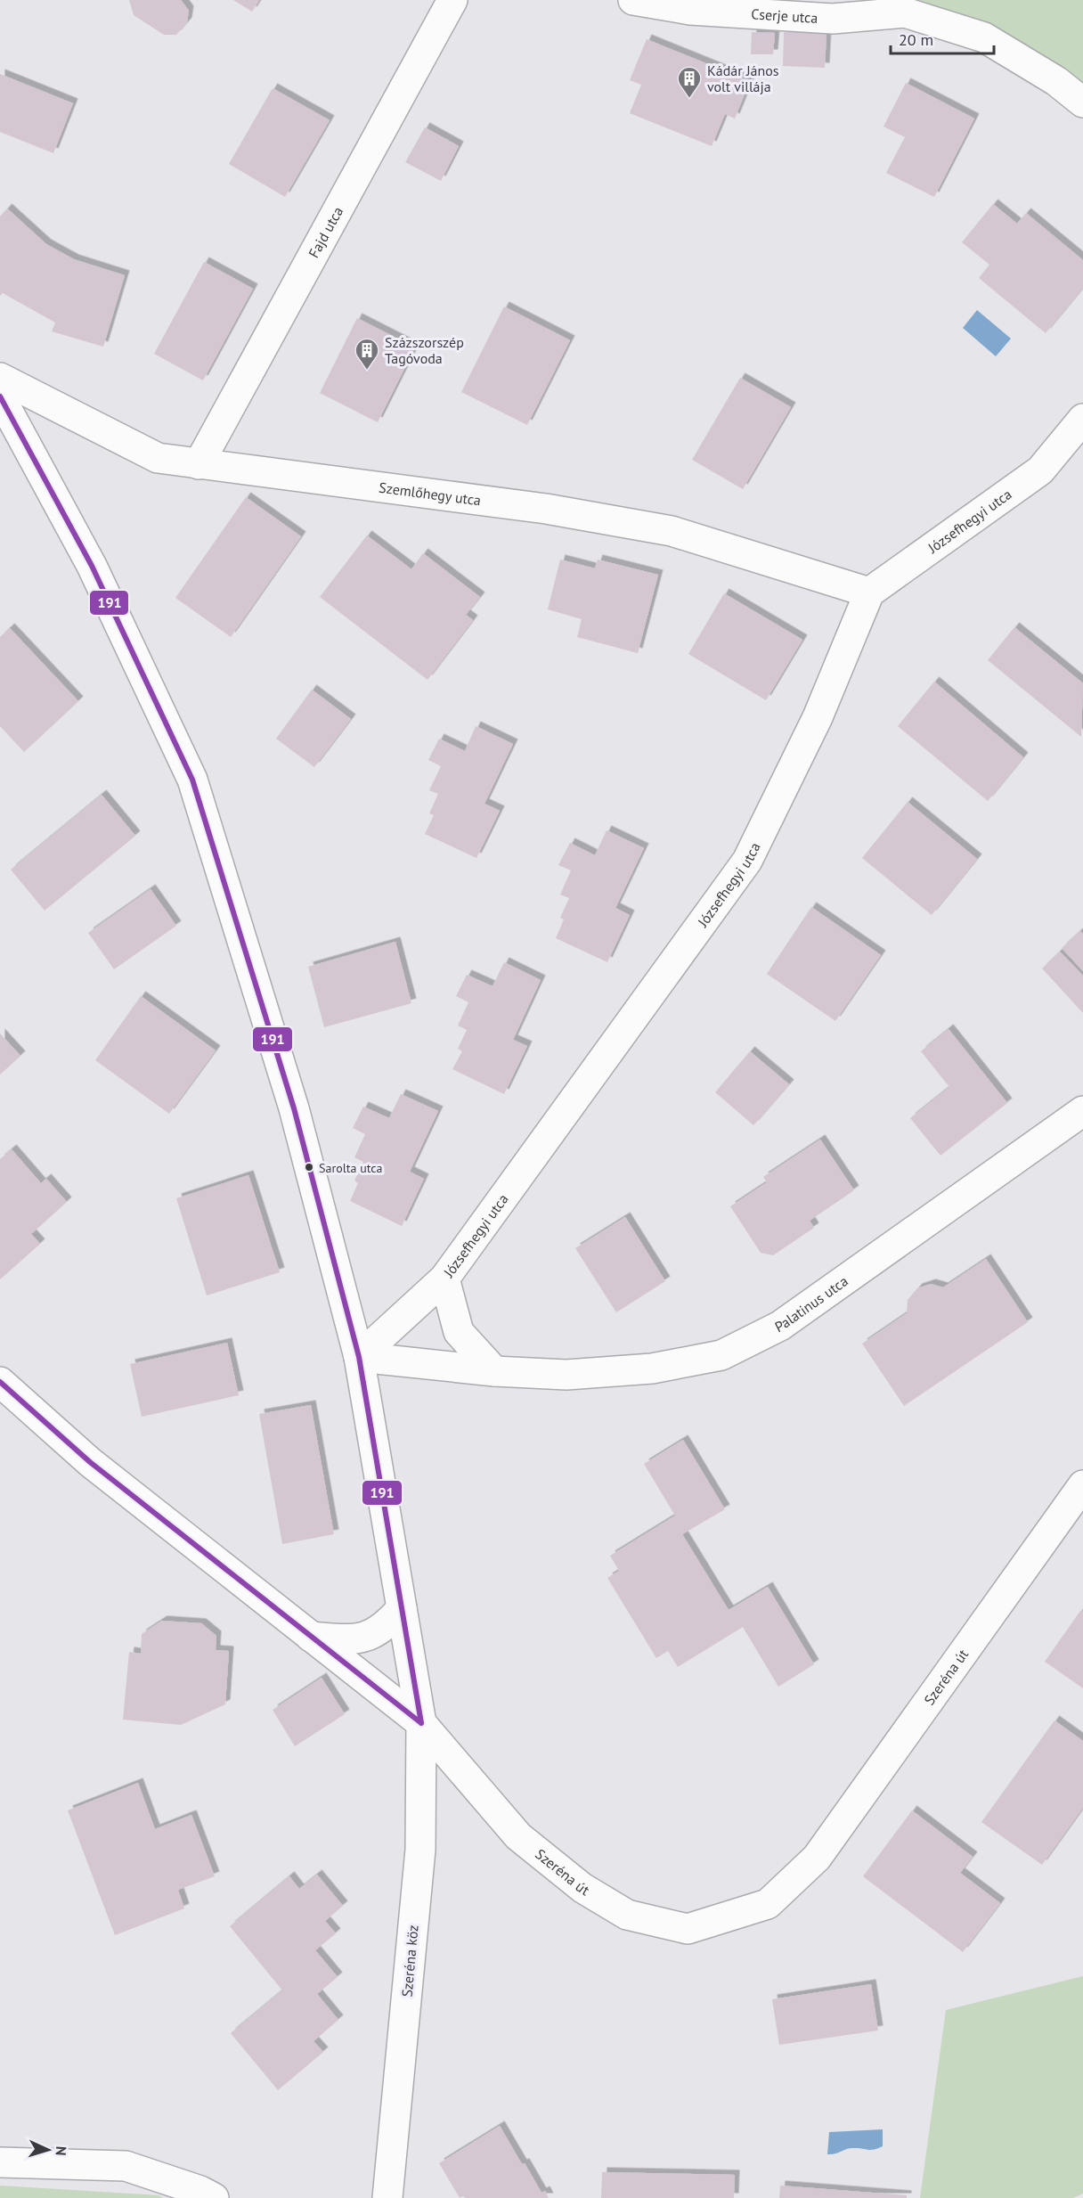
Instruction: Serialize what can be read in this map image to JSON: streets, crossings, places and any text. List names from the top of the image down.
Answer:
{
  "streets": {
    "street": [
      "Cserje utca",
      "Fajd utca",
      "Szemlőhegy utca",
      "Józsefhegyi utca",
      "Palatinus utca",
      "Szeréna út",
      "Szeréna köz"
    ]
  },
  "crossings": [
    ["Fajd utca", "Szemlőhegy utca"],
    ["Szemlőhegy utca", "Józsefhegyi utca"],
    ["Józsefhegyi utca", "Palatinus utca"],
    ["Szeréna út", "Szeréna köz"]
  ],
  "places": {
    "building": ["Kádár János volt villája", "Százszorszép Tagóvoda"],
    "other": ["Sarolta utca"]
  },
  "lines": ["transit line 191"],
  "scale_bar": "20 m",
  "north": "right"
}
